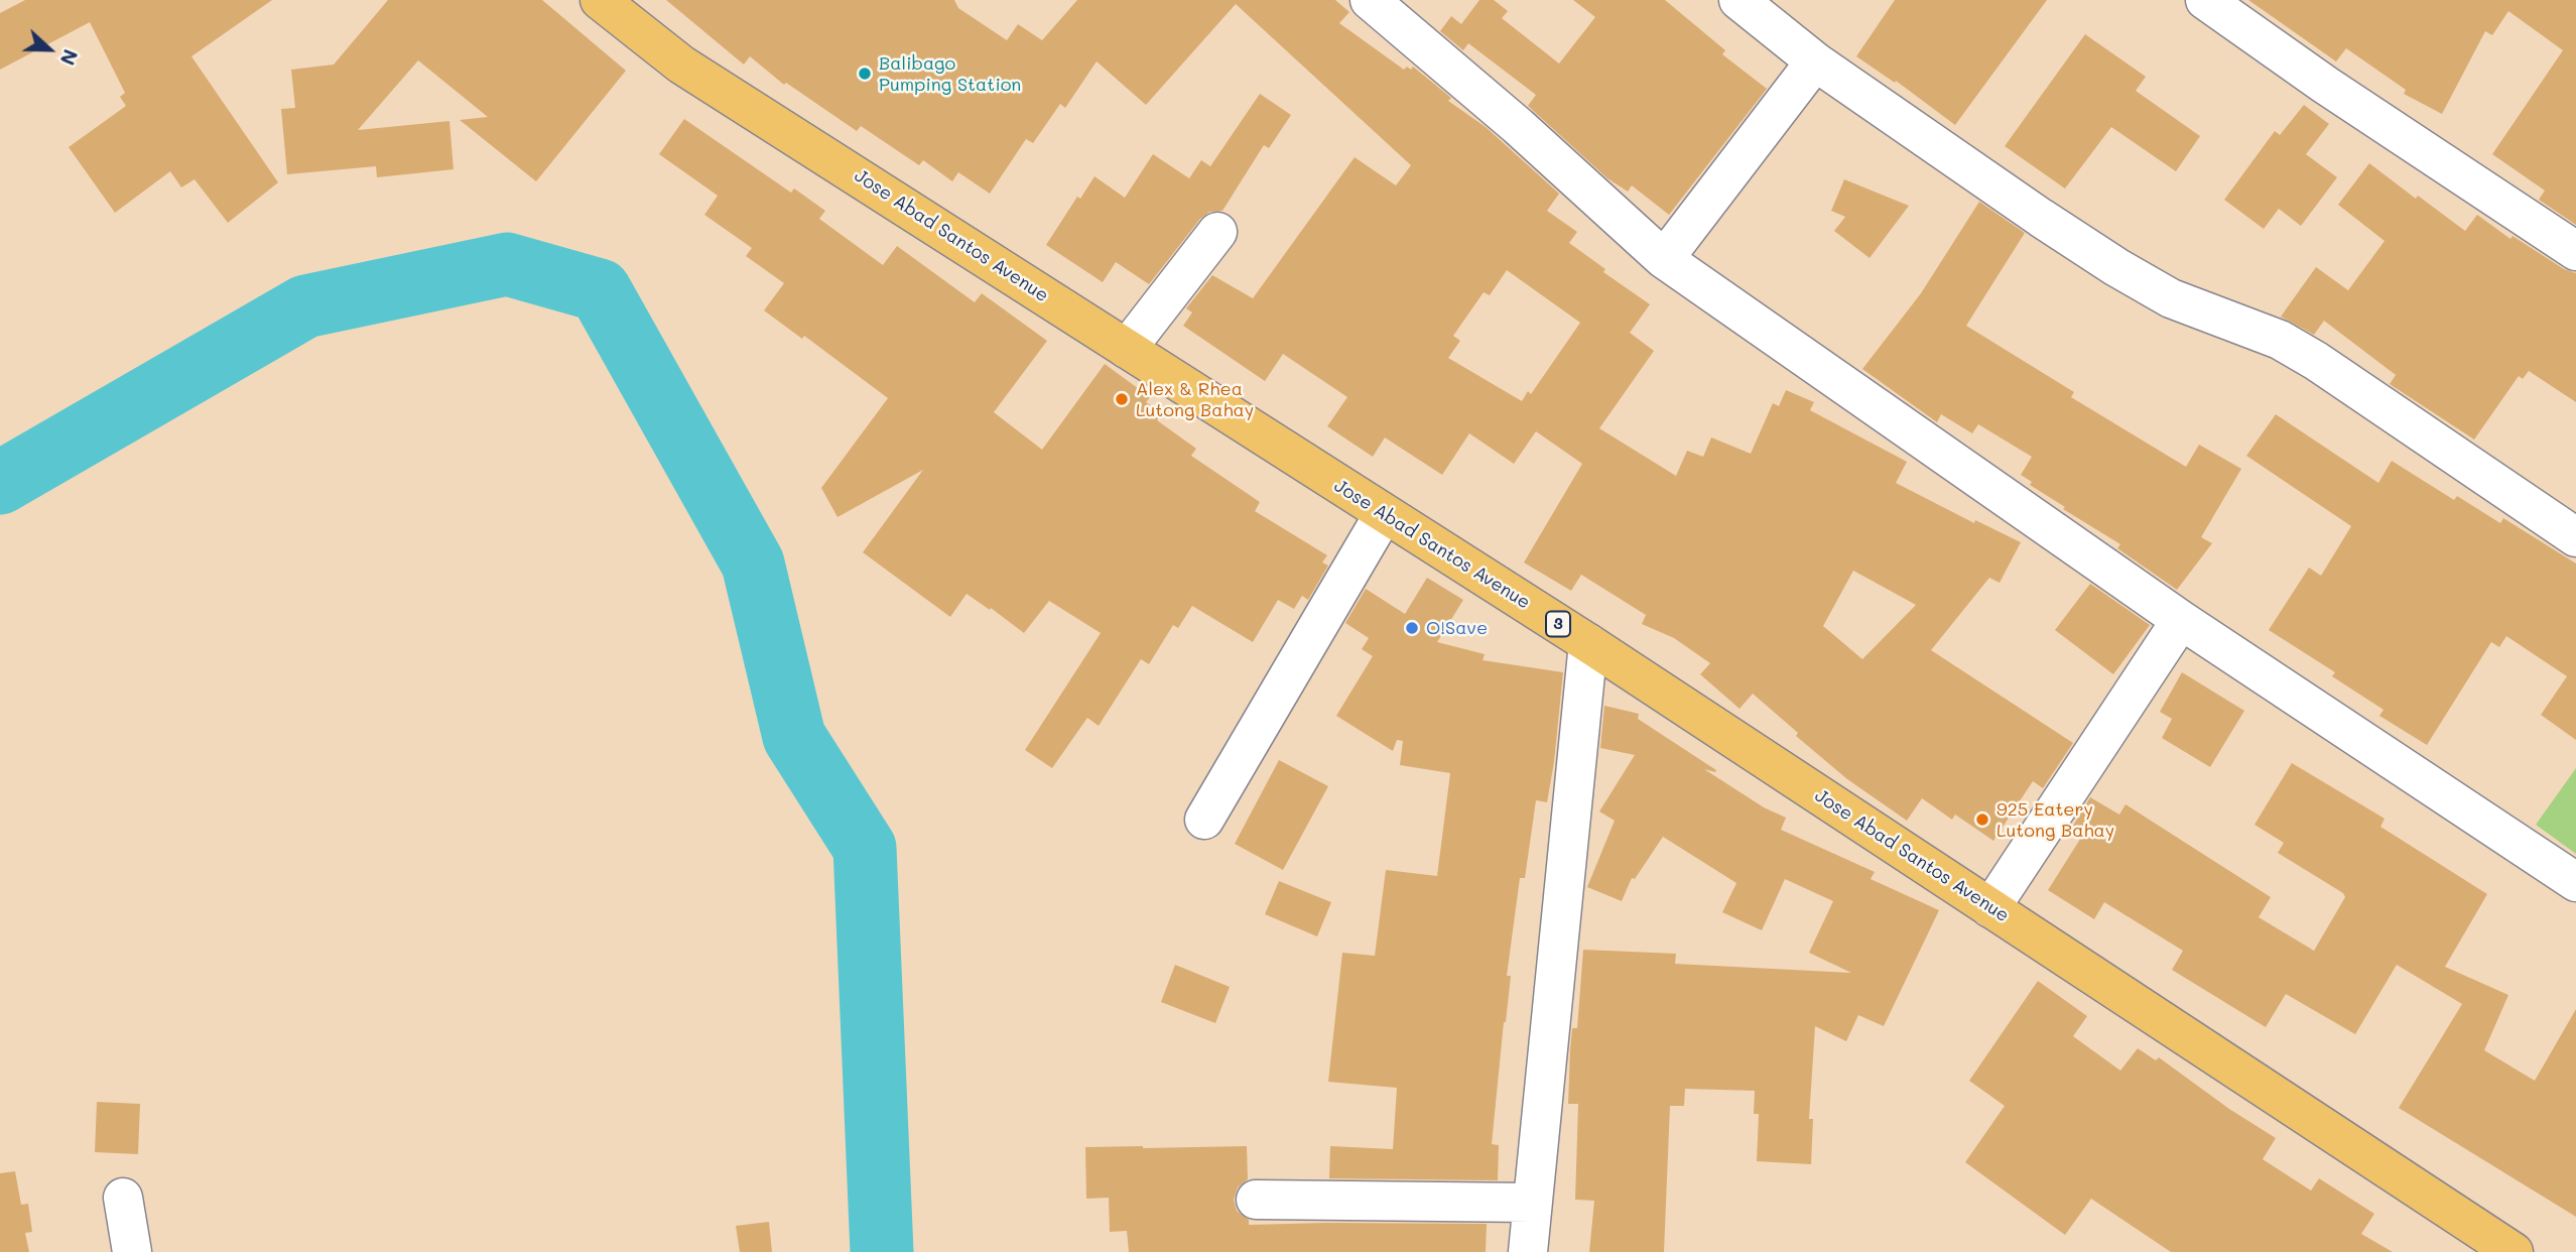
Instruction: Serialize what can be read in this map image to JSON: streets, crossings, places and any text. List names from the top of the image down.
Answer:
{
  "streets": {
    "highway": ["Jose Abad Santos Avenue", "3"]
  },
  "places": [
    "Balibago Pumping Station",
    "Alex & Rhea Lutong Bahay",
    "O!Save",
    "925 Eatery Lutong Bahay"
  ],
  "north": "right"
}
